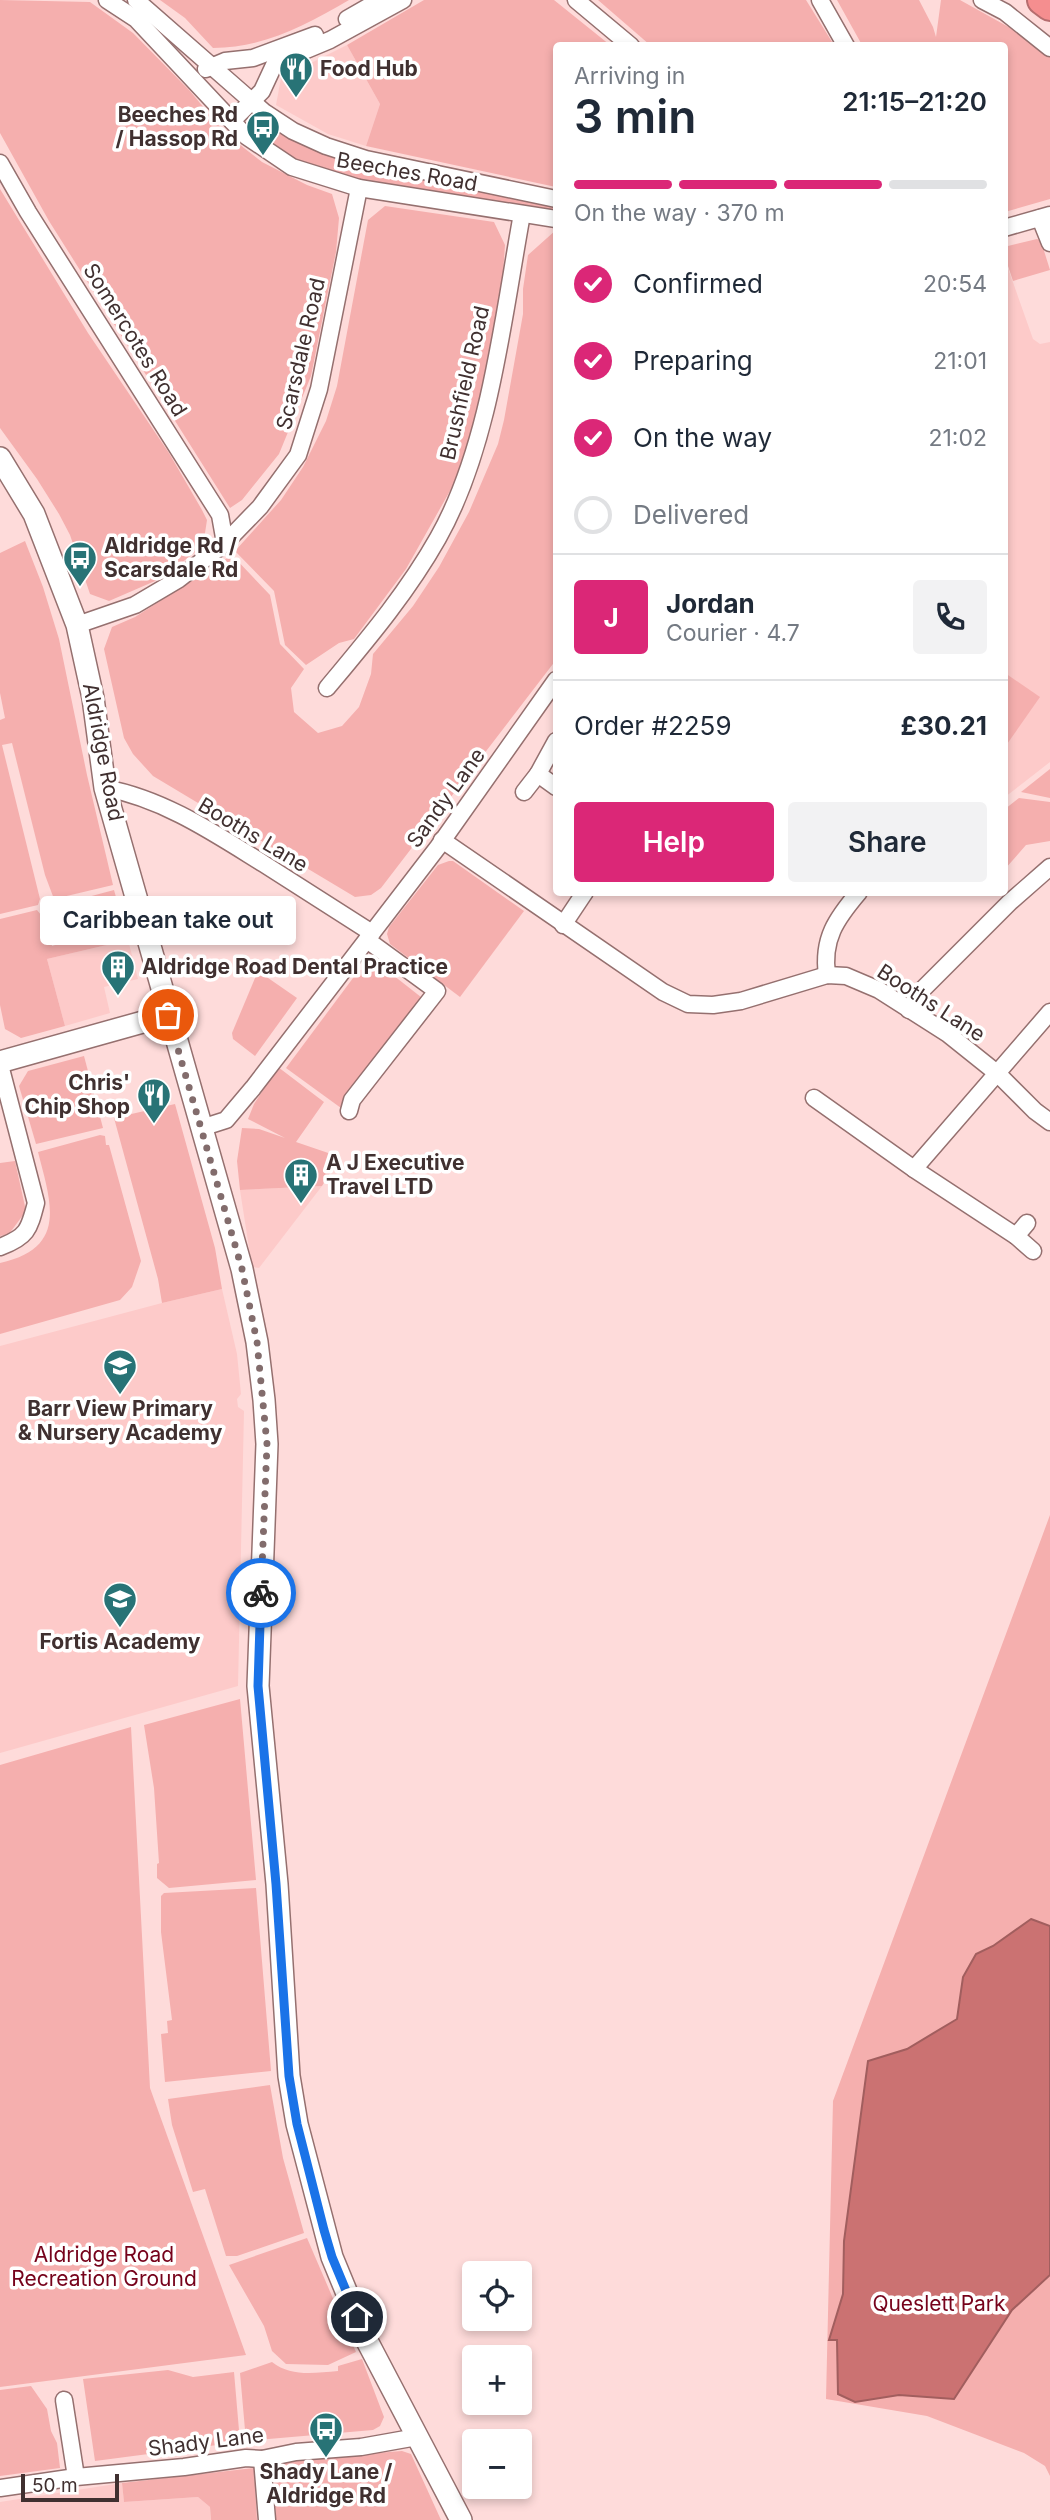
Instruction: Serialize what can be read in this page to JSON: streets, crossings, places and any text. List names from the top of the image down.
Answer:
{
  "streets": {
    "street": [
      "Beeches Road",
      "Somercotes Road",
      "Scarsdale Road",
      "Brushfield Road",
      "Aldridge Road",
      "Sandy Lane",
      "Booths Lane",
      "Shady Lane"
    ]
  },
  "crossings": [
    ["Beeches Road", "Scarsdale Road"],
    ["Beeches Road", "Brushfield Road"],
    ["Somercotes Road", "Scarsdale Road"],
    ["Scarsdale Road", "Aldridge Road"],
    ["Aldridge Road", "Sandy Lane"],
    ["Aldridge Road", "Booths Lane"],
    ["Aldridge Road", "Shady Lane"],
    ["Sandy Lane", "Booths Lane"]
  ],
  "parks": ["Aldridge Road Recreation Ground", "Queslett Park"],
  "places": {
    "restaurant": ["Food Hub", "Chris' Chip Shop"],
    "bus stop": ["Beeches Rd / Hassop Rd", "Aldridge Rd / Scarsdale Rd", "Shady Lane / Aldridge Rd"],
    "building": ["Aldridge Road Dental Practice", "A J Executive Travel LTD"],
    "other": ["Caribbean take out"],
    "school or university": ["Barr View Primary & Nursery Academy", "Fortis Academy"]
  },
  "scale_bar": "50 m",
  "page": {
    "heading": ["3 min", "Arriving in", "21:15–21:20"],
    "panel": [
      "Jordan",
      "Courier · 4.7",
      "Order #2259",
      "£30.21"
    ],
    "bar": "On the way · 370 m",
    "list": [
      ["Confirmed", "20:54"],
      ["Preparing", "21:01"],
      ["On the way", "21:02"],
      "Delivered"
    ],
    "round": "J",
    "buttons": ["Help", "Share"],
    "bubble": "Caribbean take out",
    "map_buttons": ["+", "−"],
    "scale": "50 m"
  }
}
